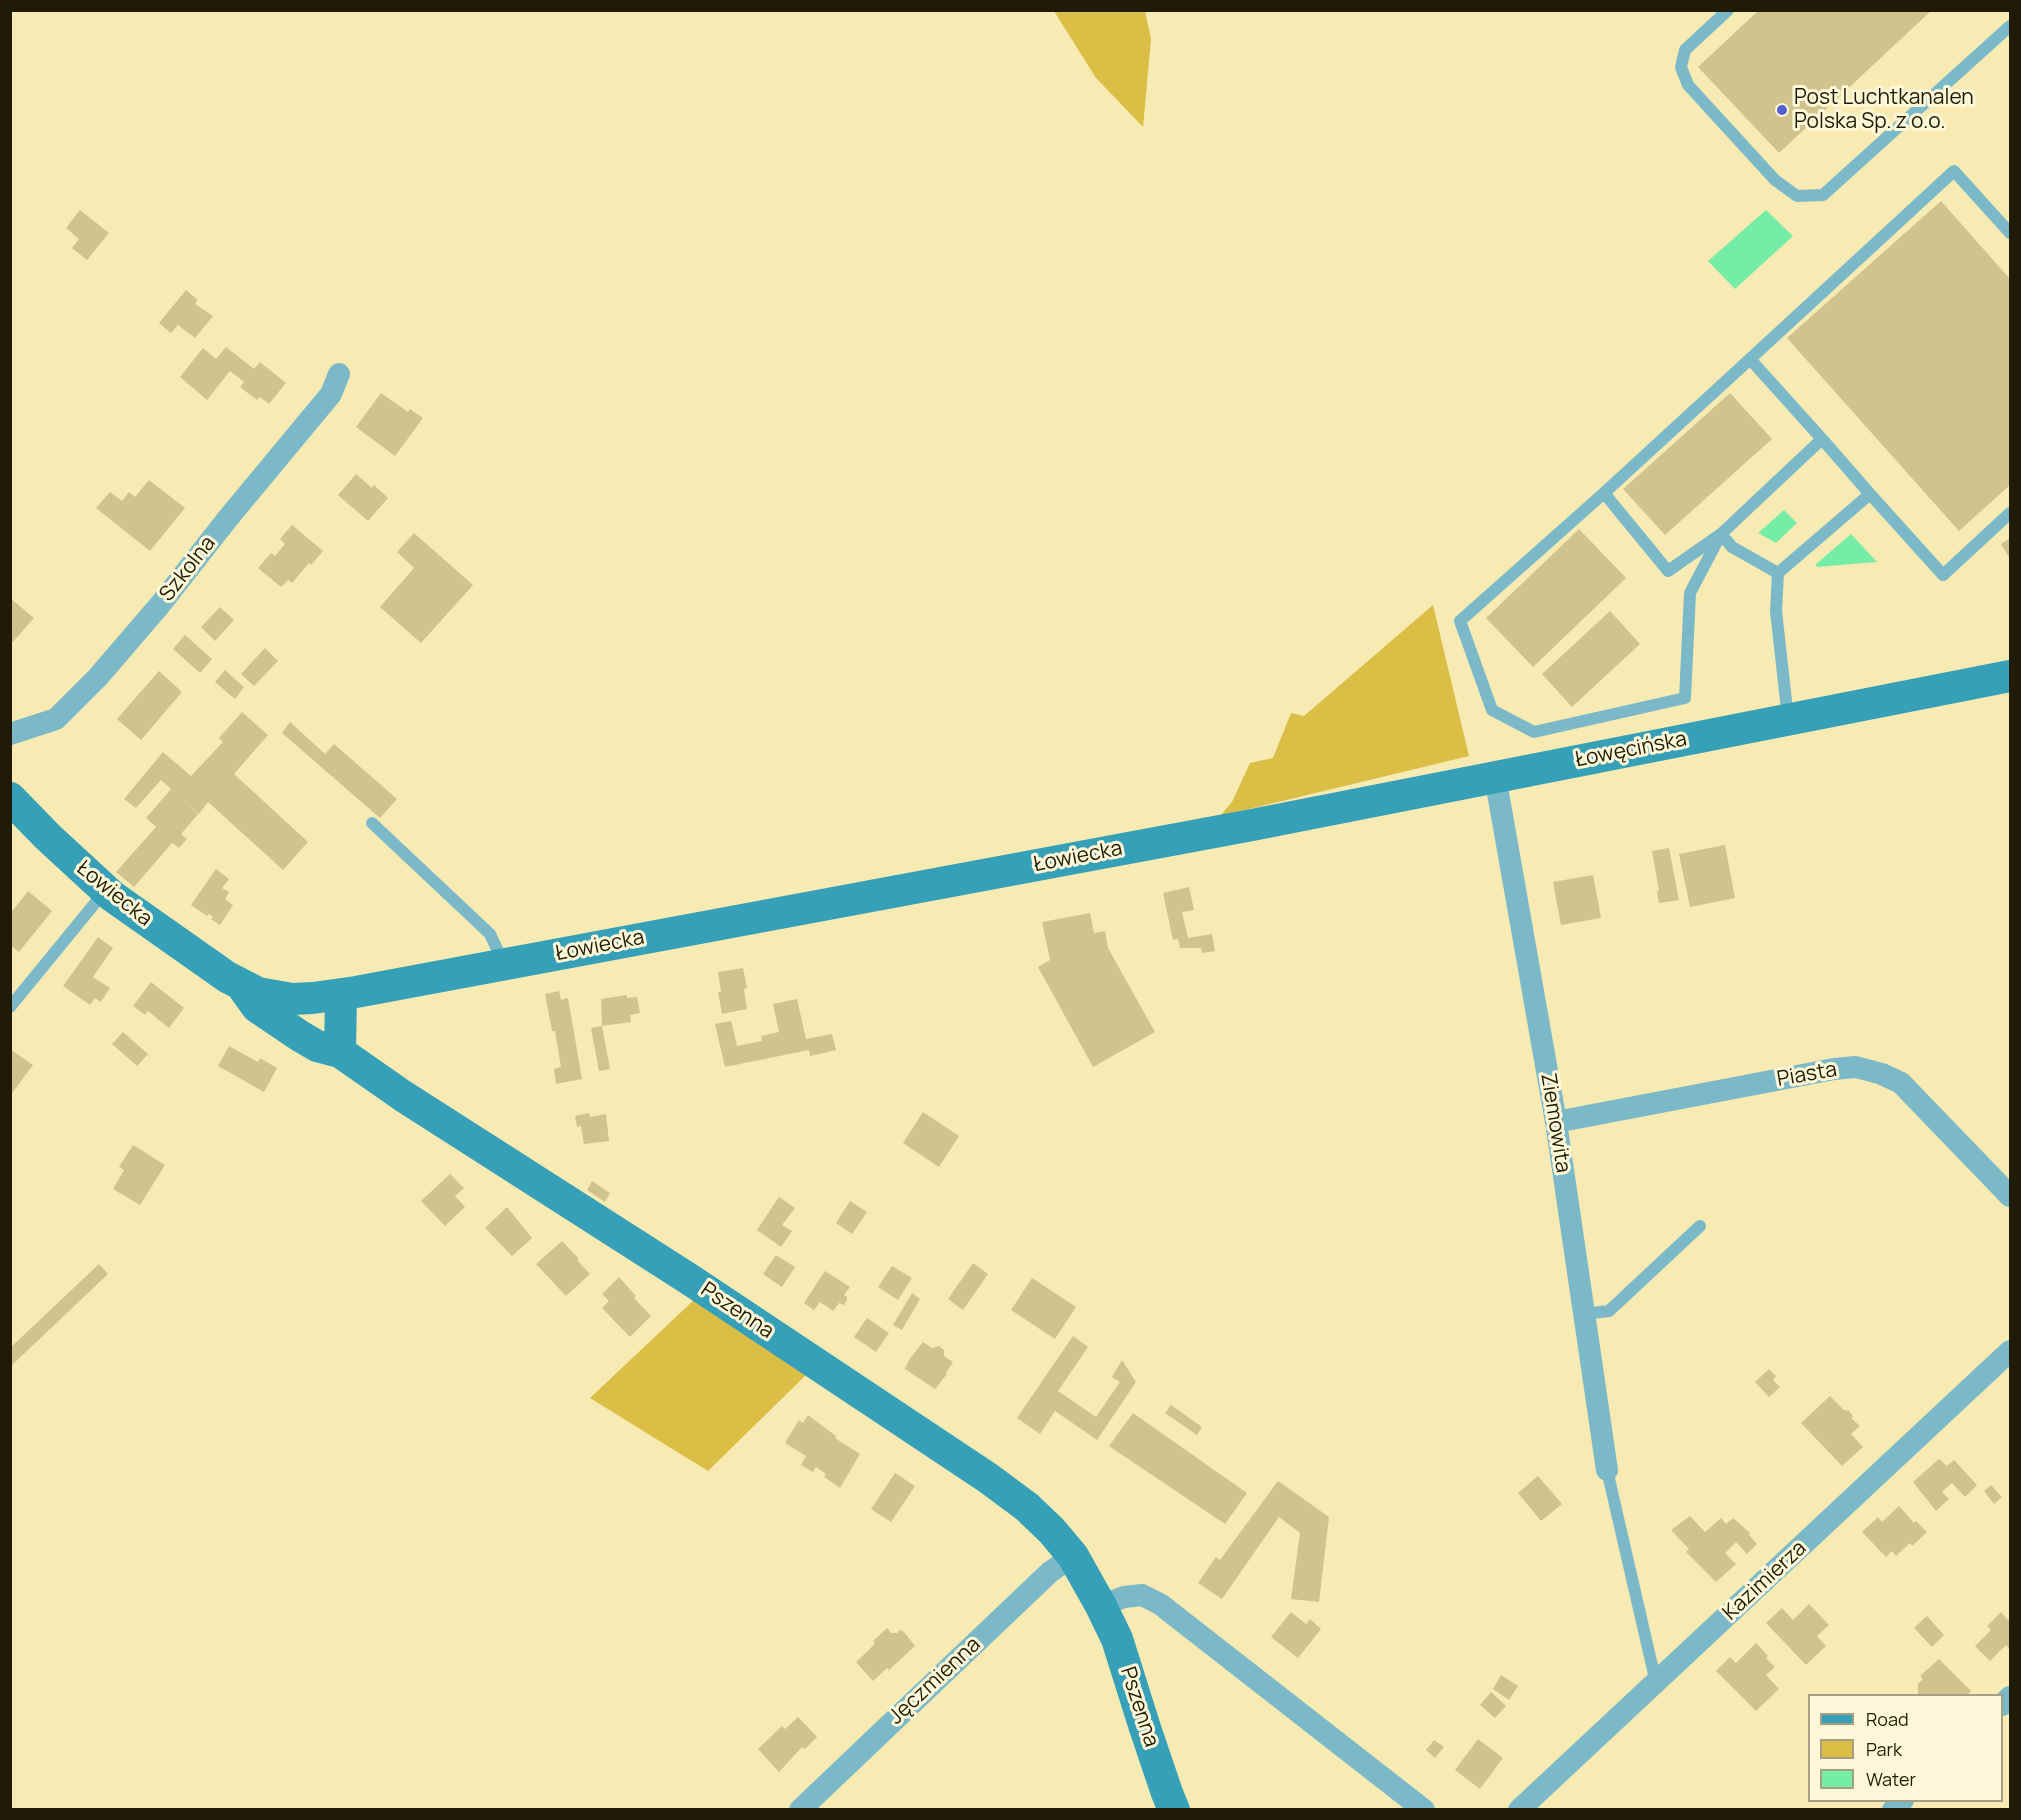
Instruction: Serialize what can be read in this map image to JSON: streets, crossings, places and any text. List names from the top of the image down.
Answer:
{
  "streets": {
    "street": [
      "Szkolna",
      "Łowęcińska",
      "Łowiecka",
      "Piasta",
      "Ziemowita",
      "Pszenna",
      "Kazimierza",
      "Jęczmienna"
    ]
  },
  "crossings": [
    ["Łowęcińska", "Łowiecka"],
    ["Łowęcińska", "Ziemowita"],
    ["Łowiecka", "Pszenna"],
    ["Piasta", "Ziemowita"],
    ["Pszenna", "Jęczmienna"]
  ],
  "places": ["Post Luchtkanalen Polska Sp. z o.o."],
  "legend": ["Road", "Park", "Water"]
}
